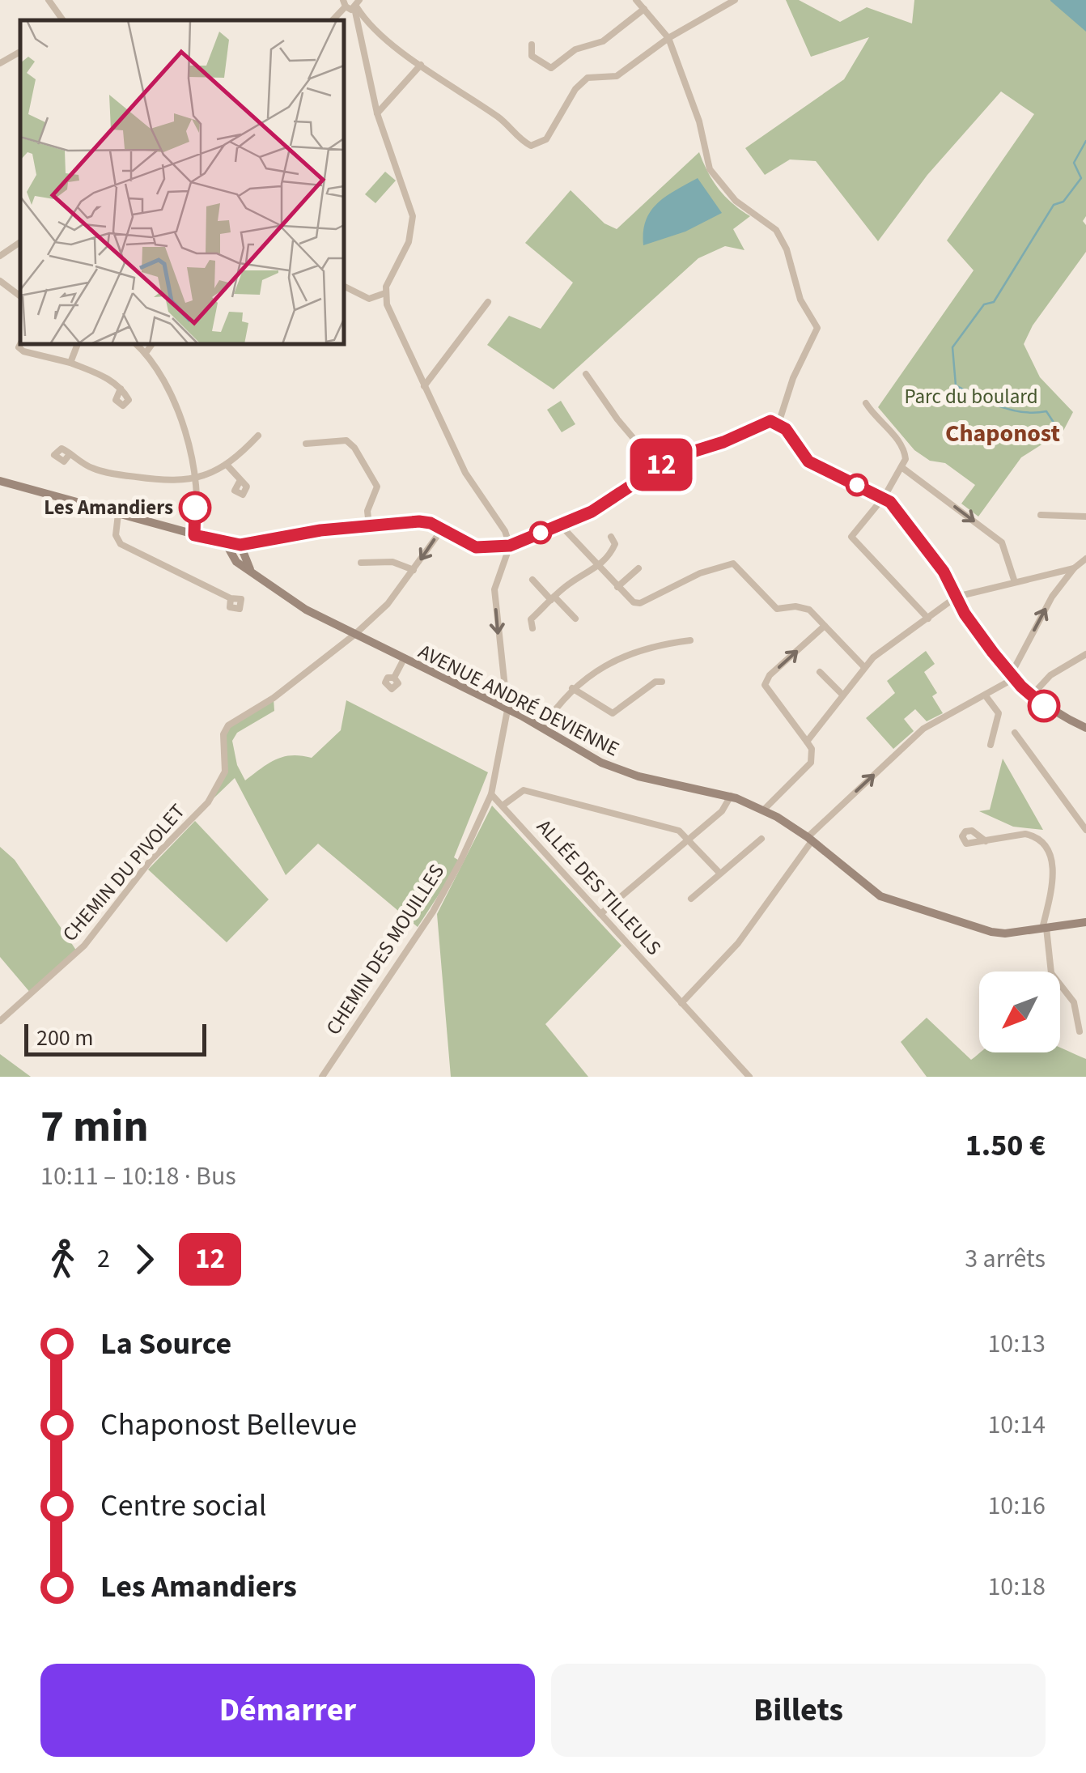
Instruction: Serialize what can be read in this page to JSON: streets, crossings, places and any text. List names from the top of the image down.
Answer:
{
  "streets": {
    "main road": ["AVENUE ANDRÉ DEVIENNE"],
    "street": ["CHEMIN DU PIVOLET", "ALLÉE DES TILLEULS", "CHEMIN DES MOUILLES"]
  },
  "crossings": [
    ["AVENUE ANDRÉ DEVIENNE", "CHEMIN DU PIVOLET"],
    ["AVENUE ANDRÉ DEVIENNE", "CHEMIN DES MOUILLES"],
    ["ALLÉE DES TILLEULS", "CHEMIN DES MOUILLES"]
  ],
  "districts": ["Chaponost"],
  "parks": ["Parc du boulard"],
  "places": ["Les Amandiers"],
  "lines": ["bus line 12"],
  "scale_bar": "200 m",
  "north": "bottom left",
  "page": {
    "on_map": "12",
    "scale": "200 m",
    "heading": ["7 min", "10:11 – 10:18 · Bus", "1.50 €"],
    "legs": ["2", "12", "3 arrêts"],
    "list": [
      {
        "name": "La Source",
        "value": "10:13"
      },
      {
        "name": "Chaponost Bellevue",
        "value": "10:14"
      },
      {
        "name": "Centre social",
        "value": "10:16"
      },
      {
        "name": "Les Amandiers",
        "value": "10:18"
      }
    ],
    "buttons": ["Démarrer", "Billets"]
  }
}
